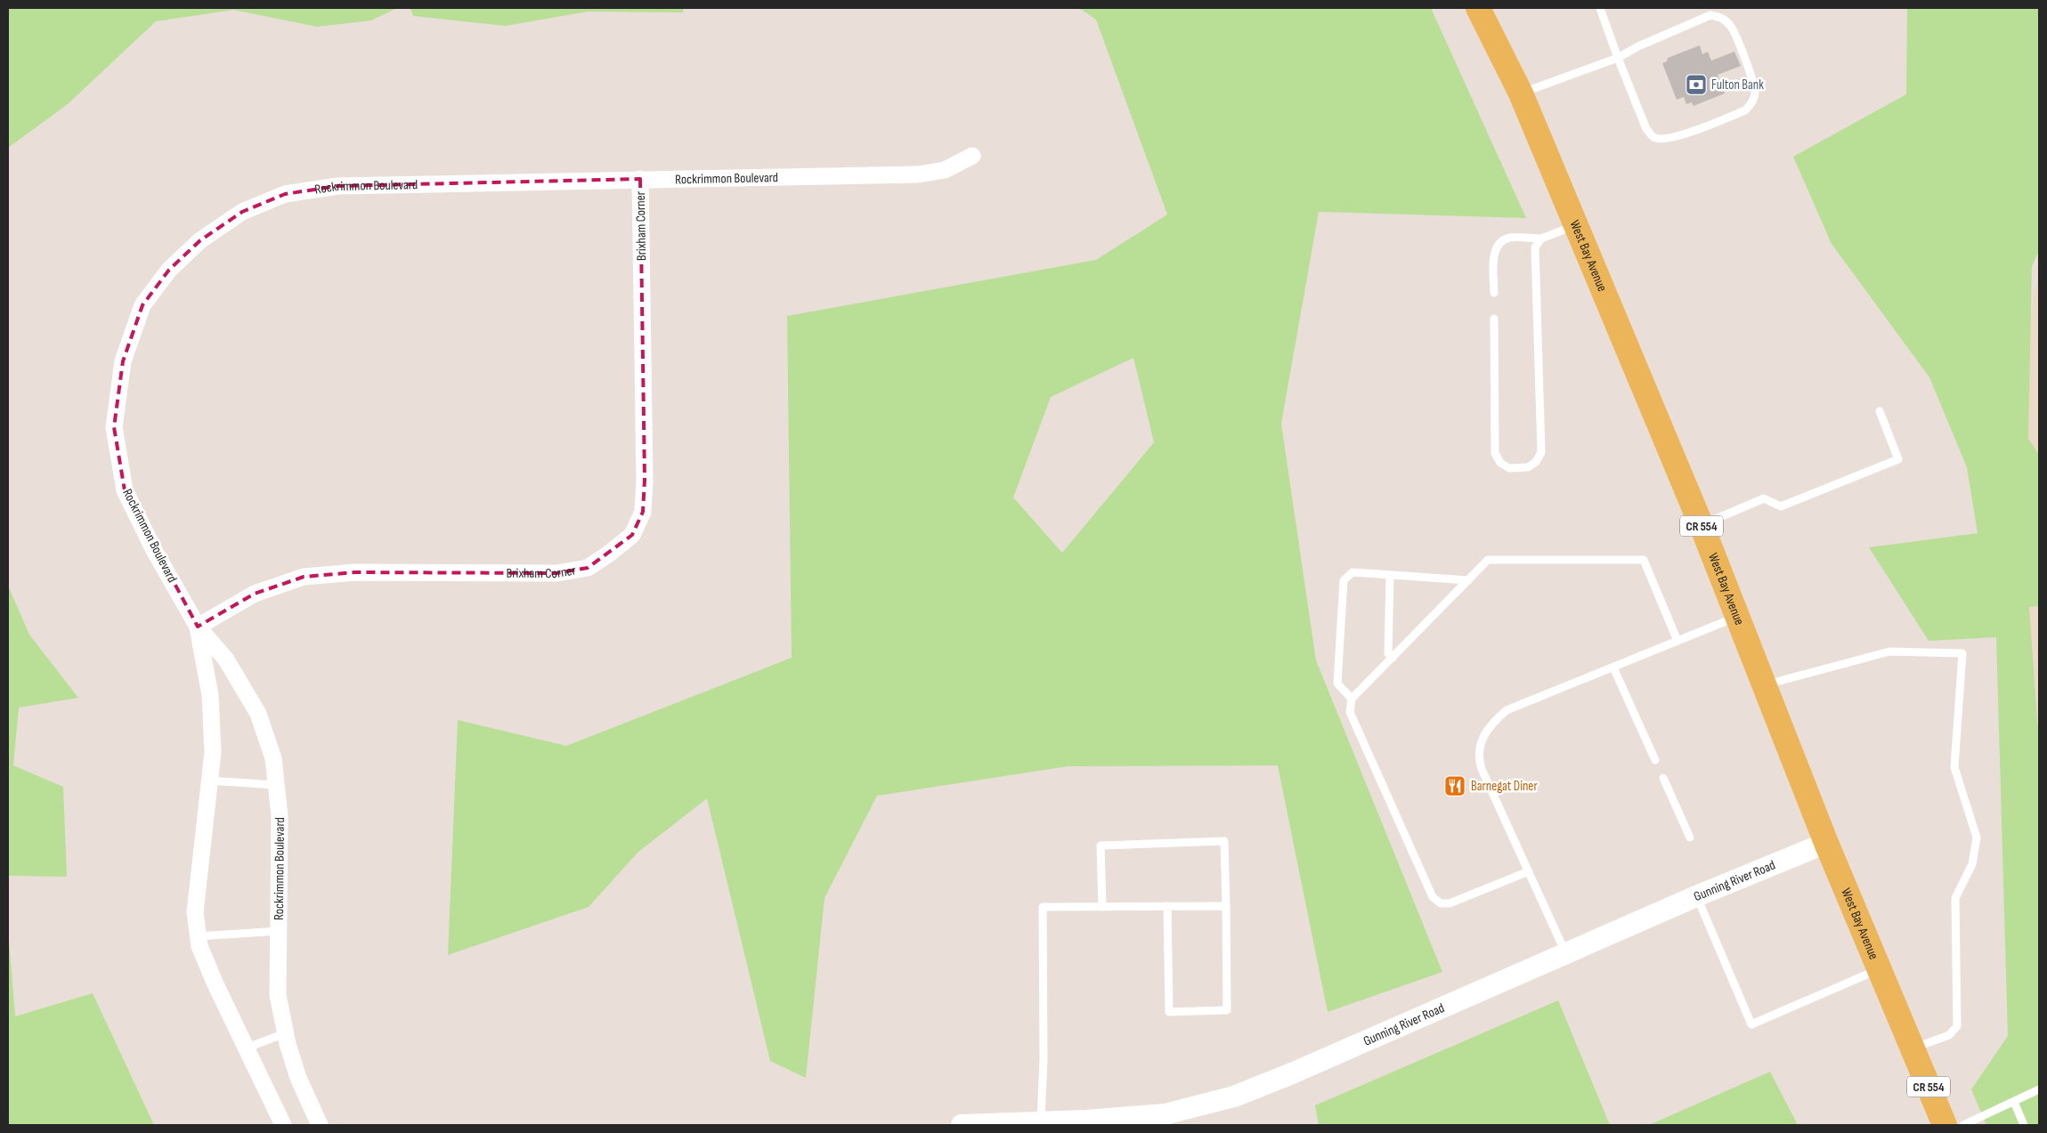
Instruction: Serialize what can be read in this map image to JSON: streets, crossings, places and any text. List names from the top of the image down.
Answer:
{
  "streets": {
    "main road": ["West Bay Avenue", "CR 554"],
    "street": ["Rockrimmon Boulevard", "Brixham Corner", "Gunning River Road"]
  },
  "crossings": [
    ["Rockrimmon Boulevard", "Brixham Corner"],
    ["West Bay Avenue", "Gunning River Road"]
  ],
  "places": {
    "bank": ["Fulton Bank"],
    "restaurant": ["Barnegat Diner"]
  }
}
